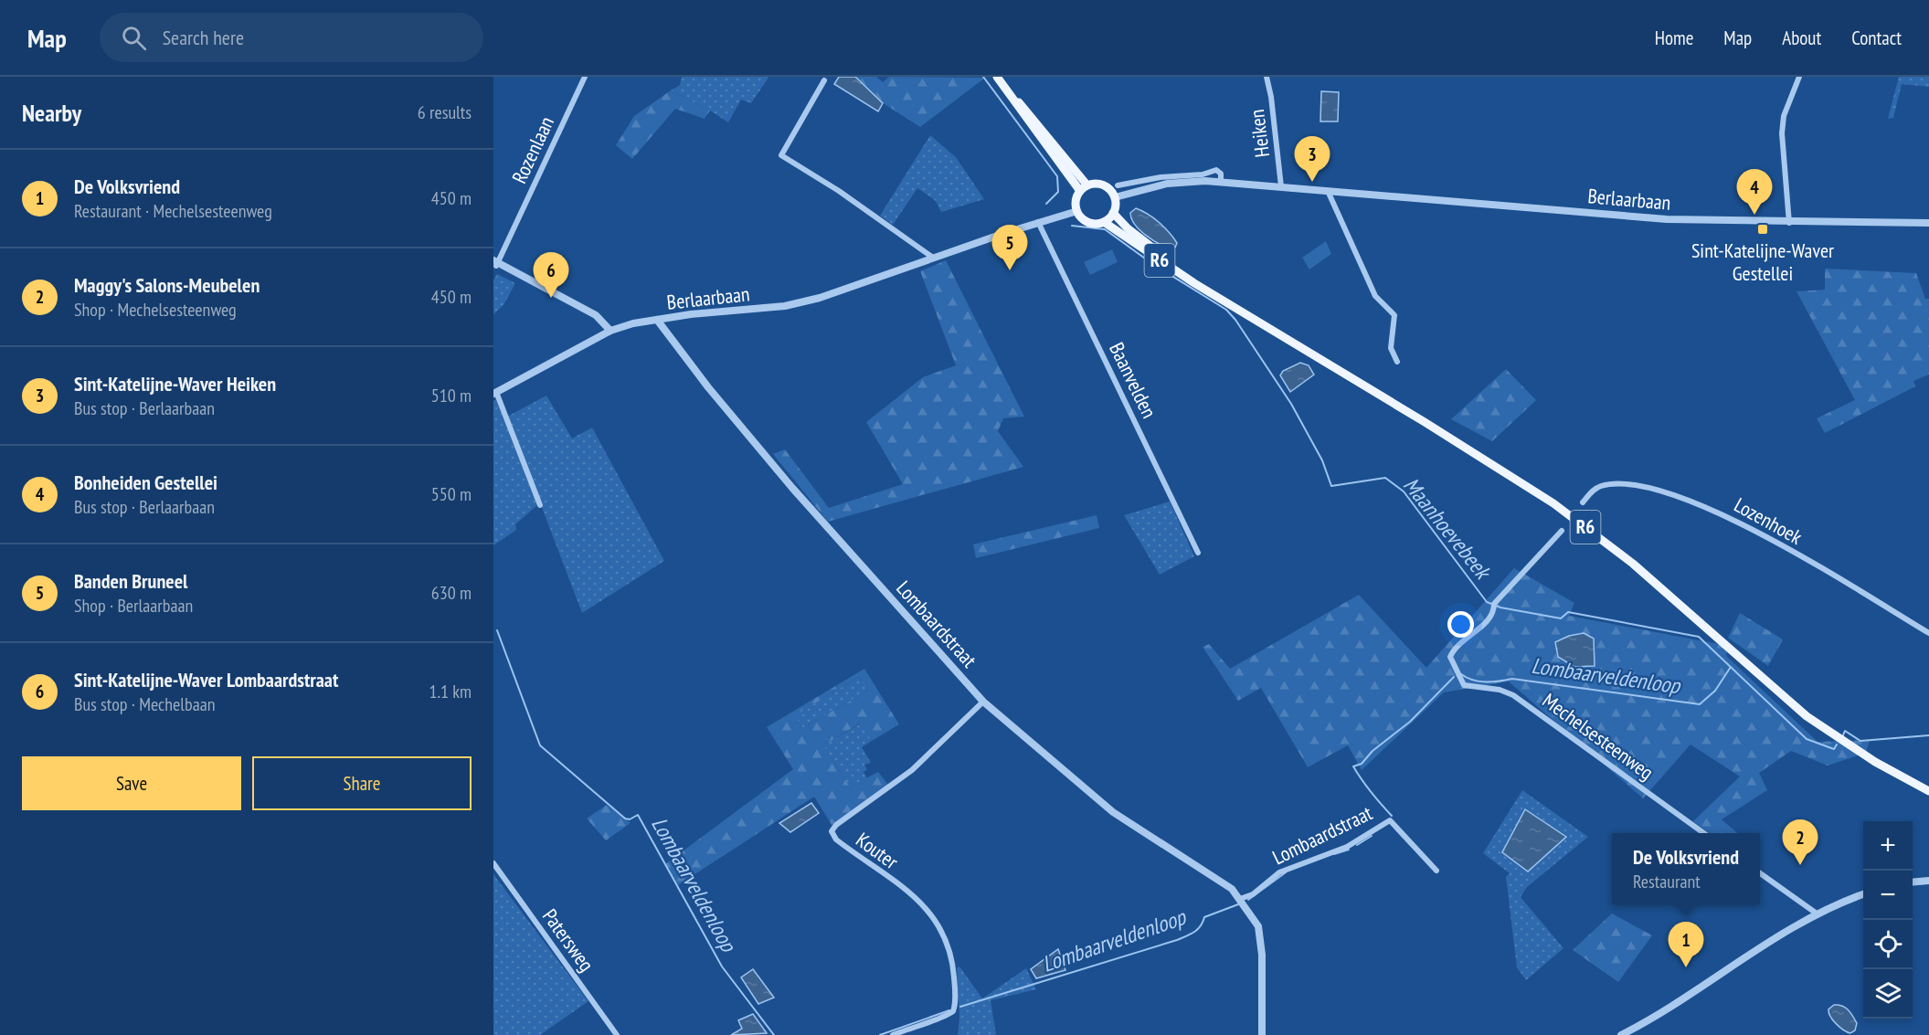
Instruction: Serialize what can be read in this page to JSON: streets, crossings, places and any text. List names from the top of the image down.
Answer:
{
  "streets": {
    "main road": ["R6"],
    "street": [
      "Heiken",
      "Rozenlaan",
      "Berlaarbaan",
      "Baanvelden",
      "Lozenhoek",
      "Lombaardstraat",
      "Mechelsesteenweg",
      "Kouter",
      "Patersweg"
    ]
  },
  "crossings": [
    ["Heiken", "Berlaarbaan"],
    ["Berlaarbaan", "R6"],
    ["Berlaarbaan", "Baanvelden"],
    ["Berlaarbaan", "Lombaardstraat"],
    ["Lombaardstraat", "Kouter"]
  ],
  "water": ["Maanhoevebeek", "Lombaarveldenloop"],
  "places": {
    "transit": ["Sint-Katelijne-Waver Gestellei"]
  },
  "page": {
    "header": "Map",
    "search": "Search here",
    "nav": [
      "Home",
      "Map",
      "About",
      "Contact"
    ],
    "heading": ["Nearby", "6 results"],
    "pins": [
      "3",
      "4",
      "5",
      "6",
      "2",
      "1"
    ],
    "list": [
      {
        "mark": "1",
        "name": "De Volksvriend",
        "note": "Restaurant · Mechelsesteenweg",
        "value": "450 m"
      },
      {
        "mark": "2",
        "name": "Maggy's Salons-Meubelen",
        "note": "Shop · Mechelsesteenweg",
        "value": "450 m"
      },
      {
        "mark": "3",
        "name": "Sint-Katelijne-Waver Heiken",
        "note": "Bus stop · Berlaarbaan",
        "value": "510 m"
      },
      {
        "mark": "4",
        "name": "Bonheiden Gestellei",
        "note": "Bus stop · Berlaarbaan",
        "value": "550 m"
      },
      {
        "mark": "5",
        "name": "Banden Bruneel",
        "note": "Shop · Berlaarbaan",
        "value": "630 m"
      },
      {
        "mark": "6",
        "name": "Sint-Katelijne-Waver Lombaardstraat",
        "note": "Bus stop · Mechelbaan",
        "value": "1.1 km"
      }
    ],
    "buttons": ["Save", "Share"],
    "map_buttons": ["+", "−"],
    "popup": ["De Volksvriend", "Restaurant"]
  }
}
